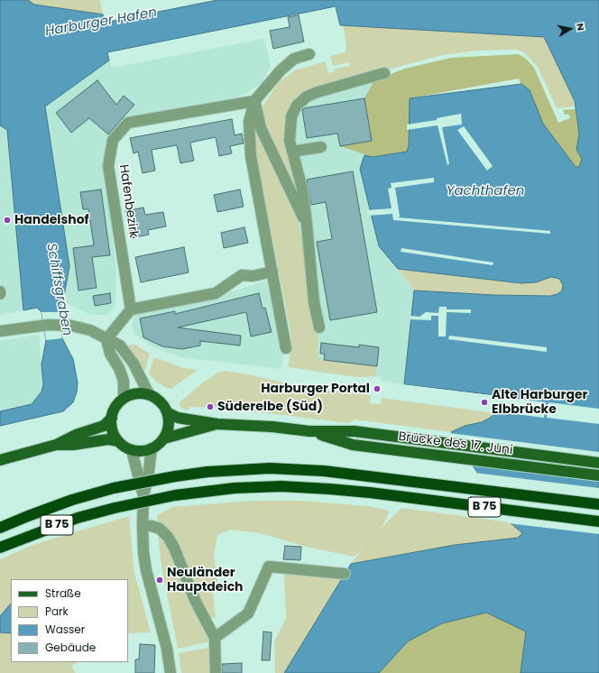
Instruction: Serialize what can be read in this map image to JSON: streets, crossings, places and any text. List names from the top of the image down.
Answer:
{
  "streets": {
    "highway": ["B 75"],
    "main road": ["Brücke des 17. Juni"],
    "street": ["Hafenbezirk"]
  },
  "water": ["Harburger Hafen", "Yachthafen", "Schiffsgraben"],
  "places": [
    "Handelshof",
    "Harburger Portal",
    "Alte Harburger Elbbrücke",
    "Süderelbe (Süd)",
    "Neuländer Hauptdeich"
  ],
  "legend": [
    "Straße",
    "Park",
    "Wasser",
    "Gebäude"
  ],
  "north": "right"
}
